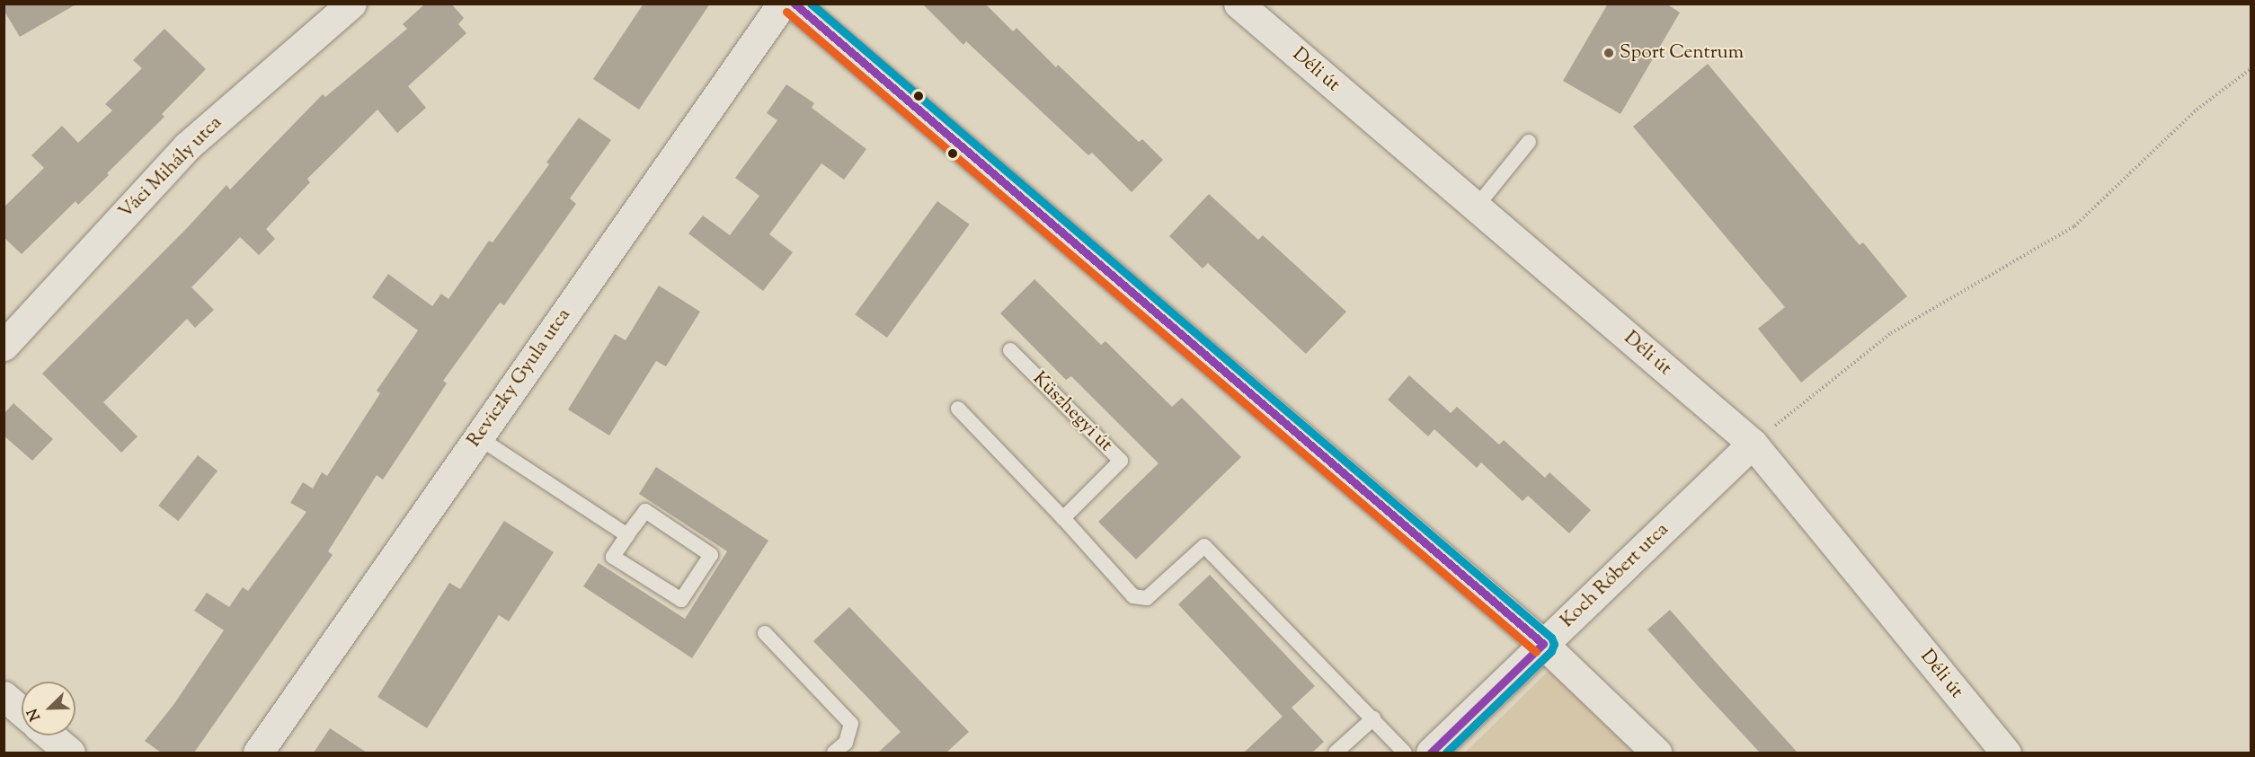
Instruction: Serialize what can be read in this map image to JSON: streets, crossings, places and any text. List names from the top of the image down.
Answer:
{
  "streets": {
    "street": [
      "Déli út",
      "Váci Mihály utca",
      "Reviczky Gyula utca",
      "Koch Róbert utca"
    ],
    "lane": ["Küszhegyi út"]
  },
  "crossings": [
    ["Déli út", "Koch Róbert utca"]
  ],
  "places": ["Sport Centrum"],
  "north": "bottom left"
}
